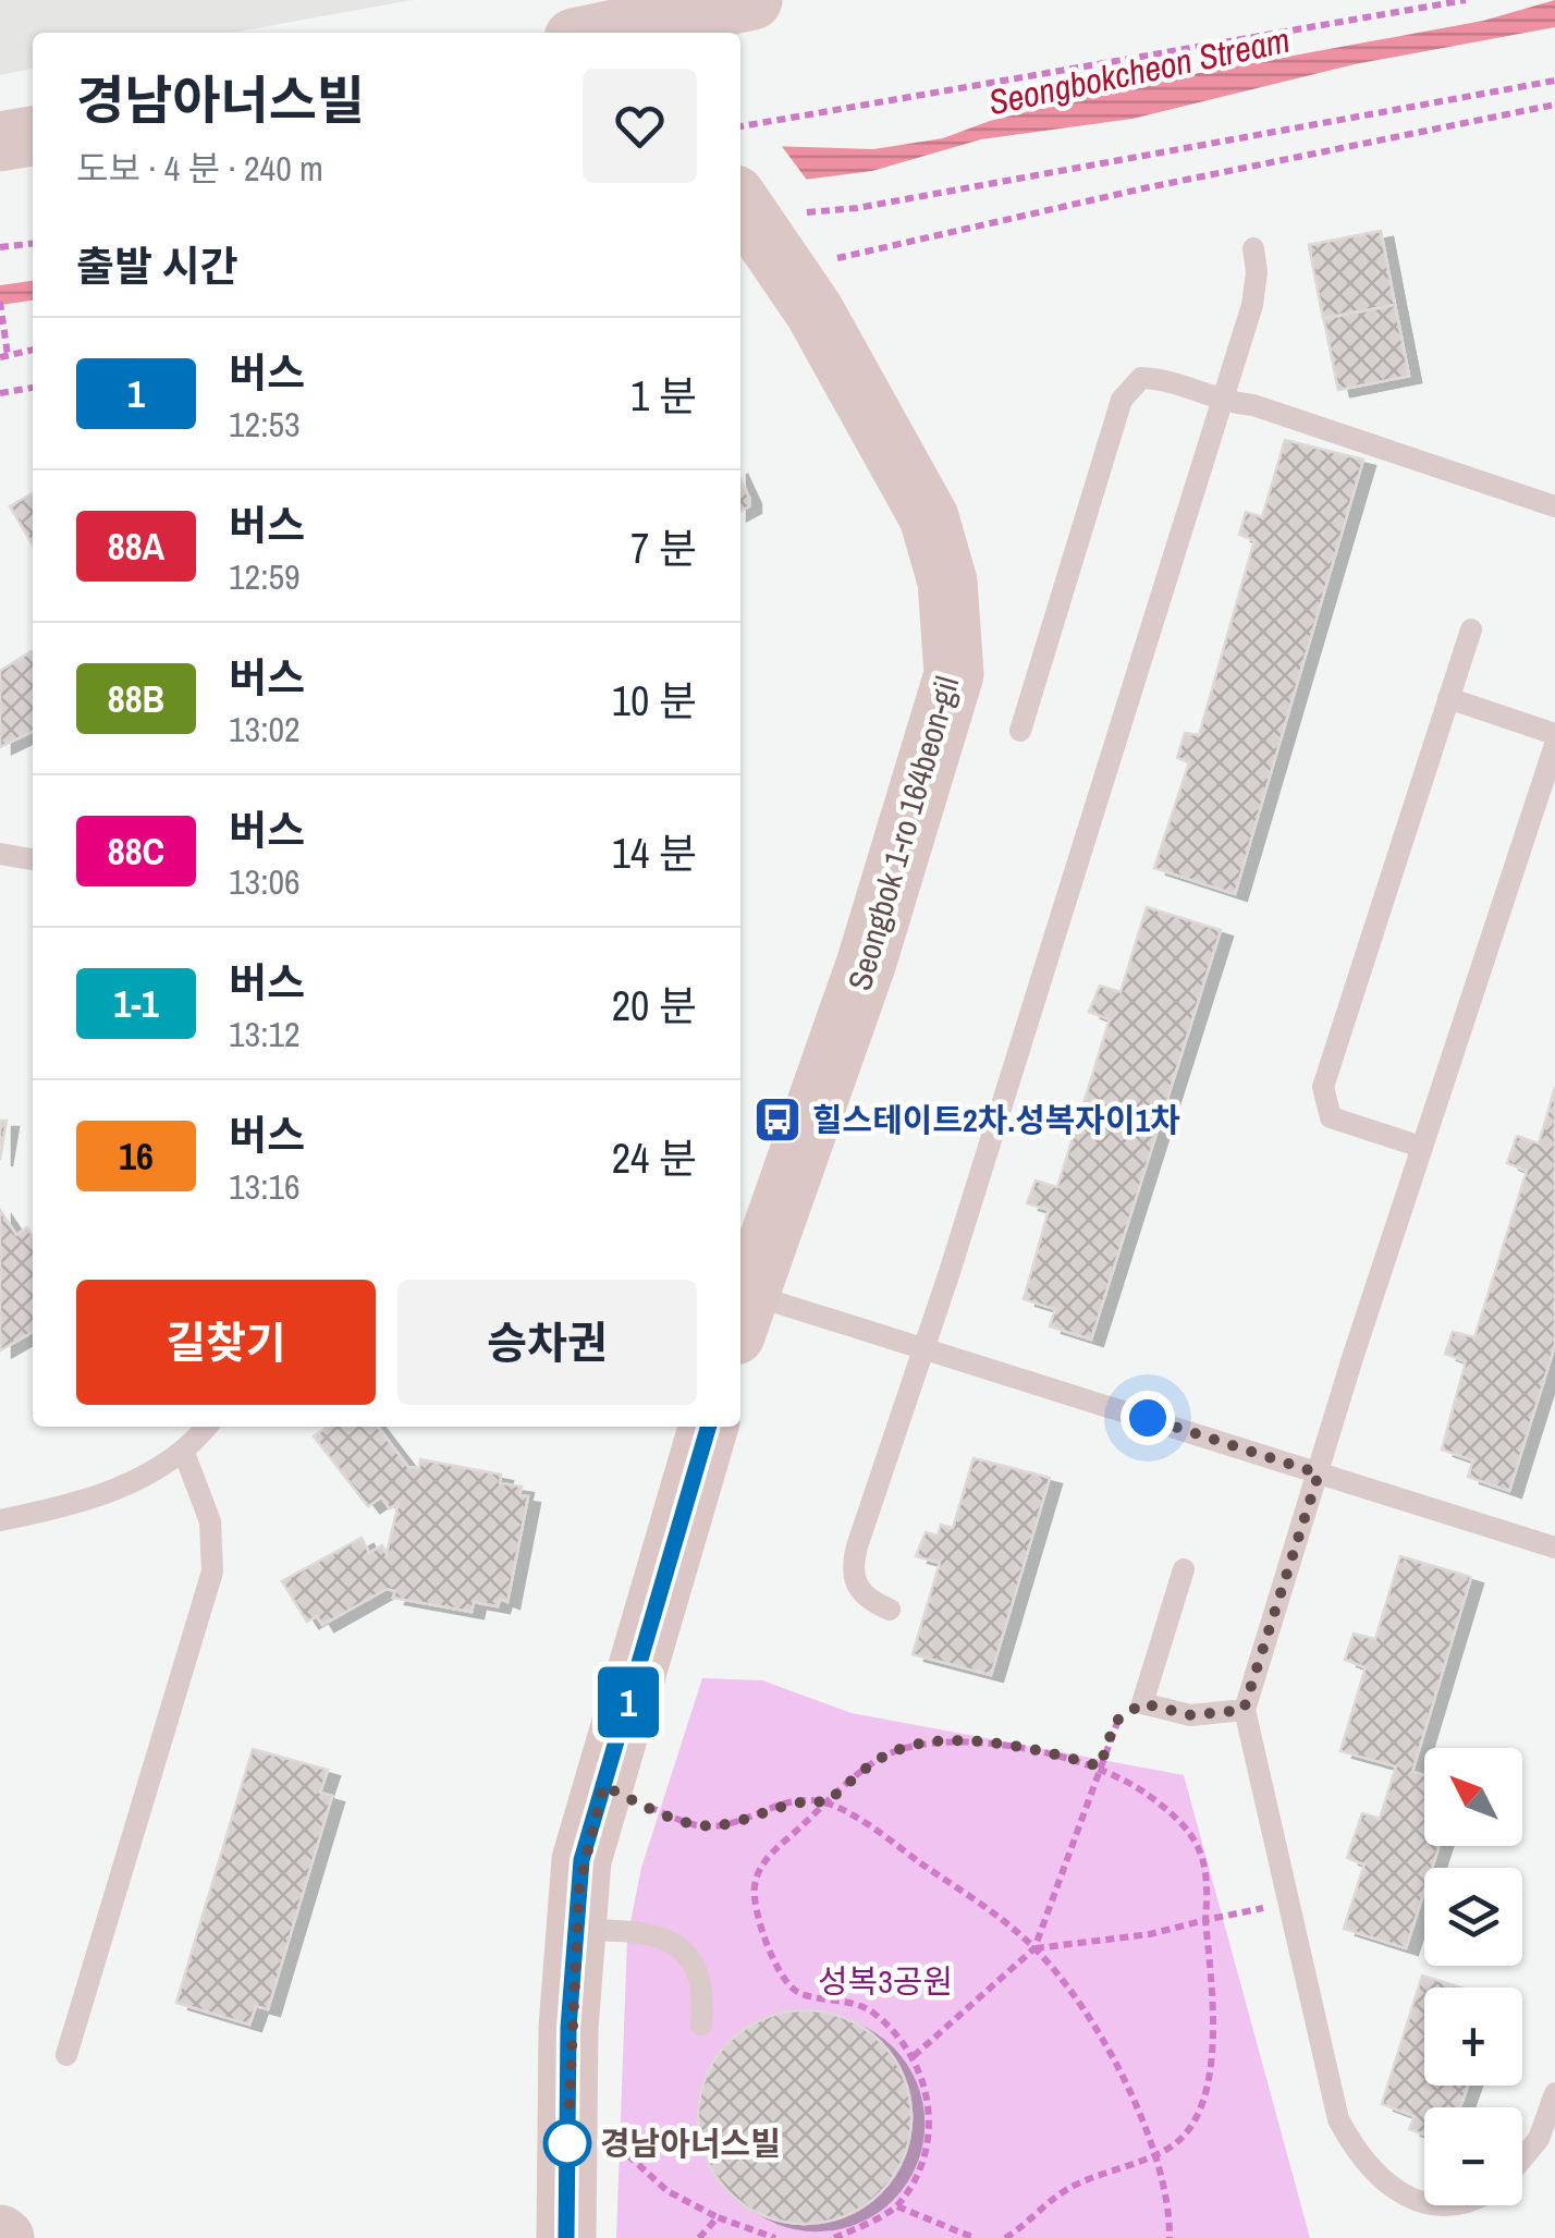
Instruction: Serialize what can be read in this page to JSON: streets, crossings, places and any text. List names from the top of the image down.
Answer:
{
  "streets": {
    "street": ["Seongbok 1-ro 164beon-gil"]
  },
  "water": ["Seongbokcheon Stream"],
  "parks": ["성복3공원"],
  "places": {
    "bus stop": ["힐스테이트2차.성복자이1차"],
    "other": ["경남아너스빌"]
  },
  "lines": ["bus line 1"],
  "north": "top left",
  "page": {
    "on_map": "1",
    "heading": [
      ["경남아너스빌", "도보 · 4 분 · 240 m"],
      "출발 시간"
    ],
    "list": [
      {
        "mark": "1",
        "name": "버스",
        "note": "12:53",
        "value": "1 분"
      },
      {
        "mark": "88A",
        "name": "버스",
        "note": "12:59",
        "value": "7 분"
      },
      {
        "mark": "88B",
        "name": "버스",
        "note": "13:02",
        "value": "10 분"
      },
      {
        "mark": "88C",
        "name": "버스",
        "note": "13:06",
        "value": "14 분"
      },
      {
        "mark": "1-1",
        "name": "버스",
        "note": "13:12",
        "value": "20 분"
      },
      {
        "mark": "16",
        "name": "버스",
        "note": "13:16",
        "value": "24 분"
      }
    ],
    "buttons": ["길찾기", "승차권"],
    "map_buttons": ["+", "−"]
  }
}
